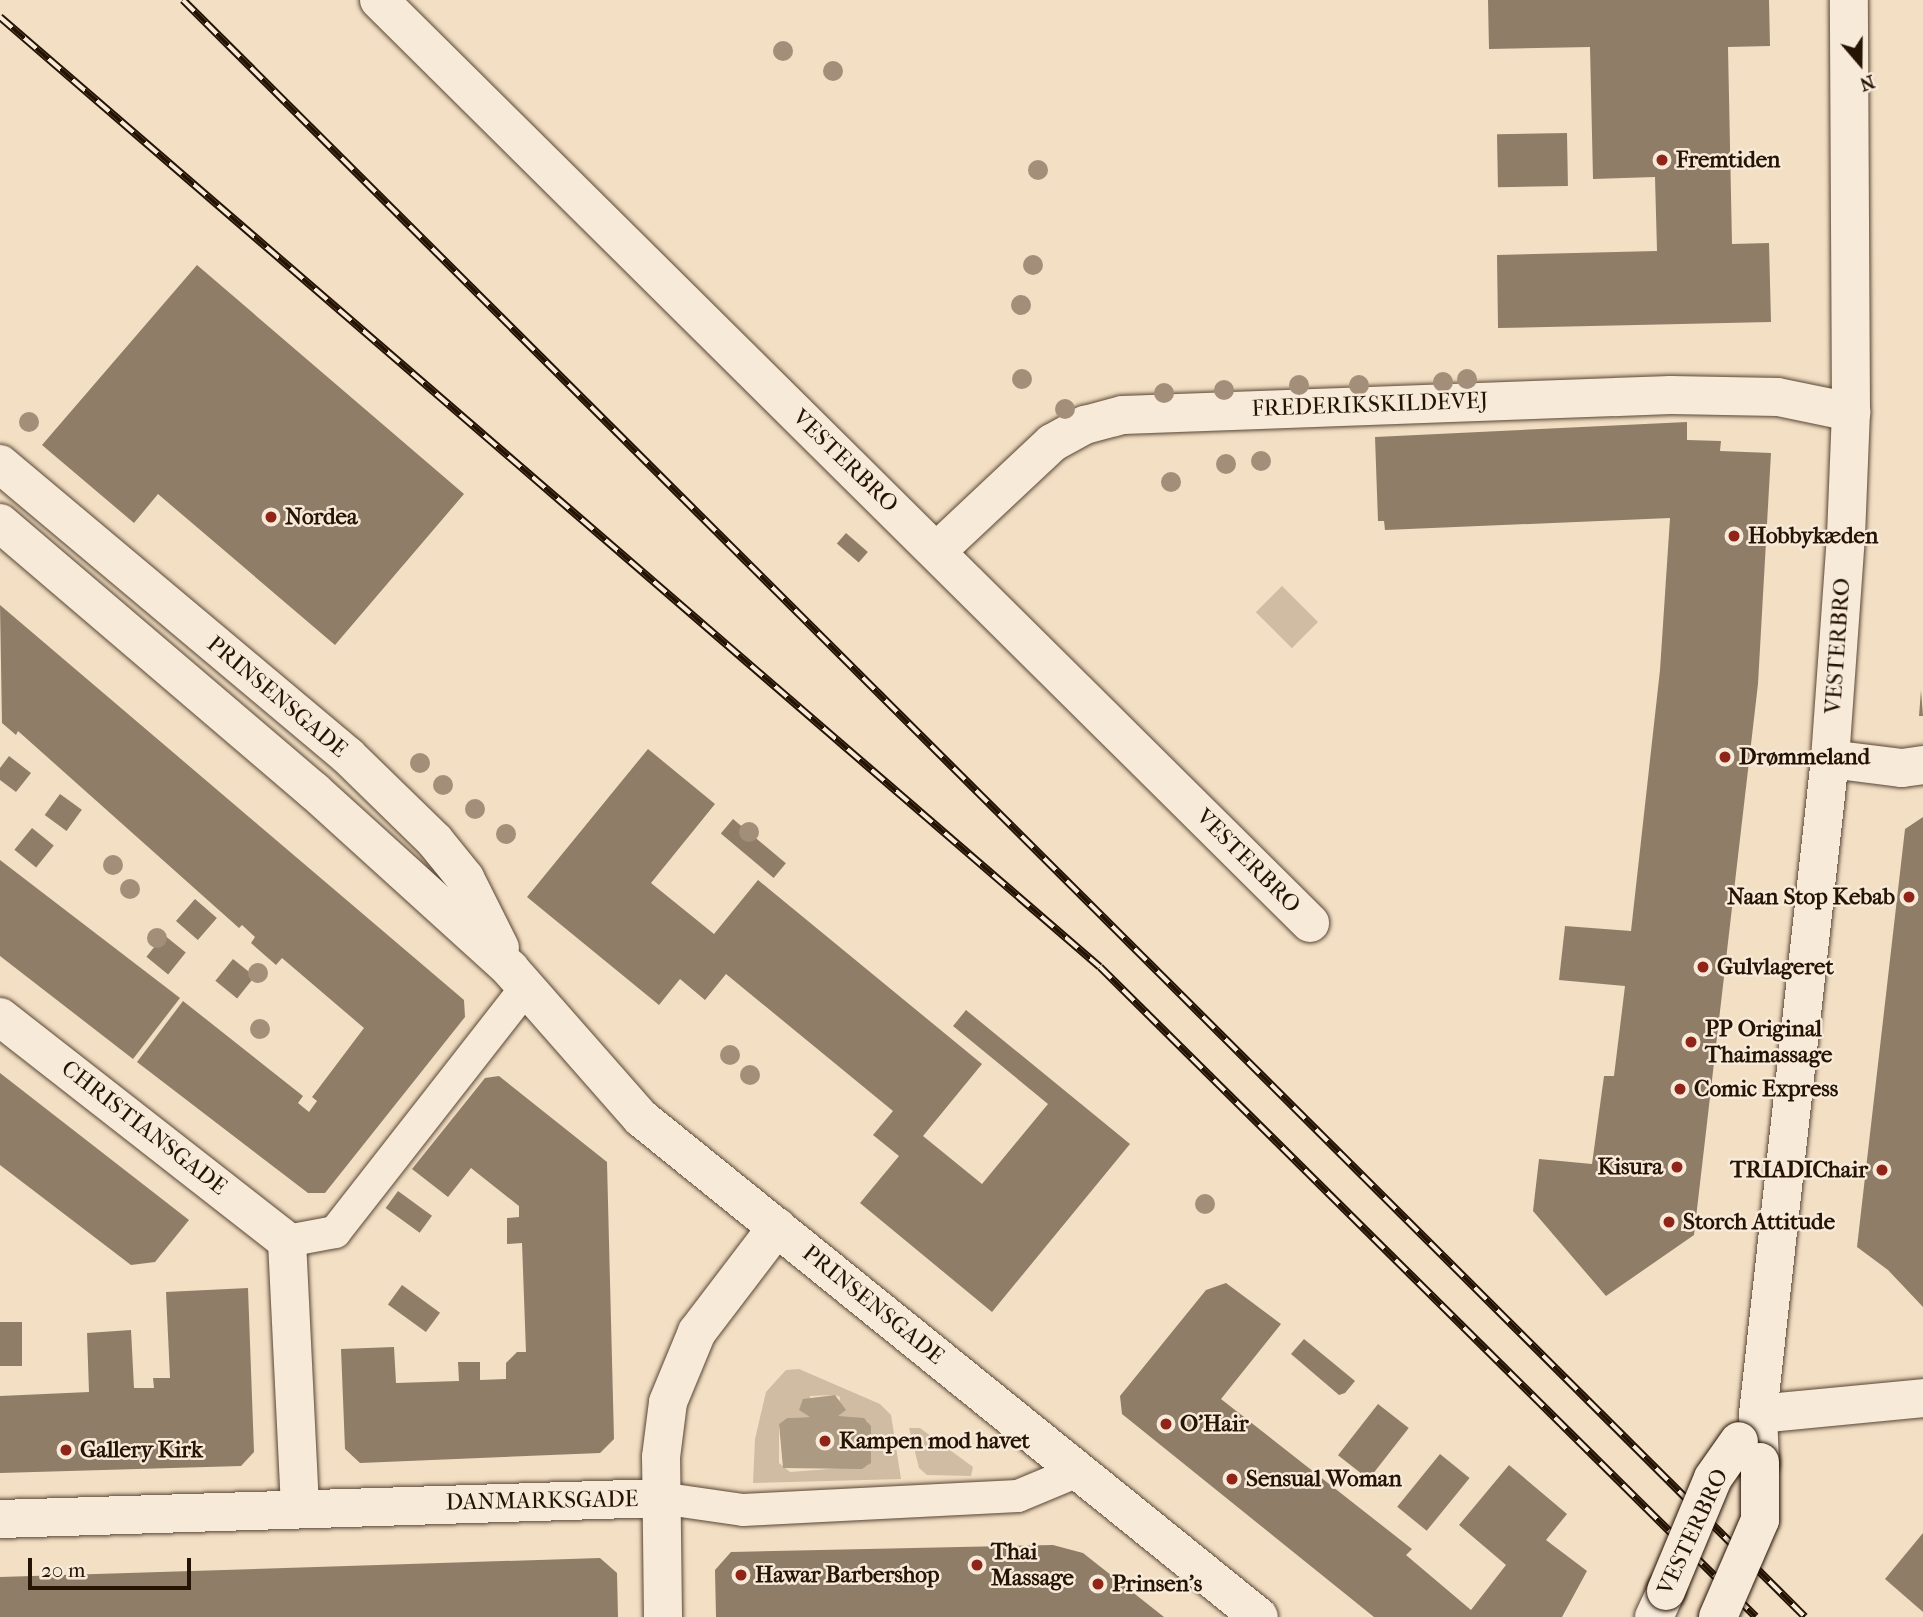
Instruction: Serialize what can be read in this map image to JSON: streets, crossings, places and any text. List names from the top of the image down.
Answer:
{
  "streets": {
    "street": [
      "FREDERIKSKILDEVEJ",
      "VESTERBRO",
      "PRINSENSGADE",
      "CHRISTIANSGADE",
      "DANMARKSGADE"
    ]
  },
  "crossings": [
    ["FREDERIKSKILDEVEJ", "VESTERBRO"],
    ["PRINSENSGADE", "DANMARKSGADE"]
  ],
  "places": [
    "Fremtiden",
    "Nordea",
    "Hobbykæden",
    "Drømmeland",
    "Naan Stop Kebab",
    "Gulvlageret",
    "PP Original Thaimassage",
    "Comic Express",
    "Kisura",
    "TRIADIChair",
    "Storch Attitude",
    "O’Hair",
    "Kampen mod havet",
    "Gallery Kirk",
    "Sensual Woman",
    "Thai Massage",
    "Hawar Barbershop",
    "Prinsen's"
  ],
  "scale_bar": "20 m",
  "north": "bottom"
}
